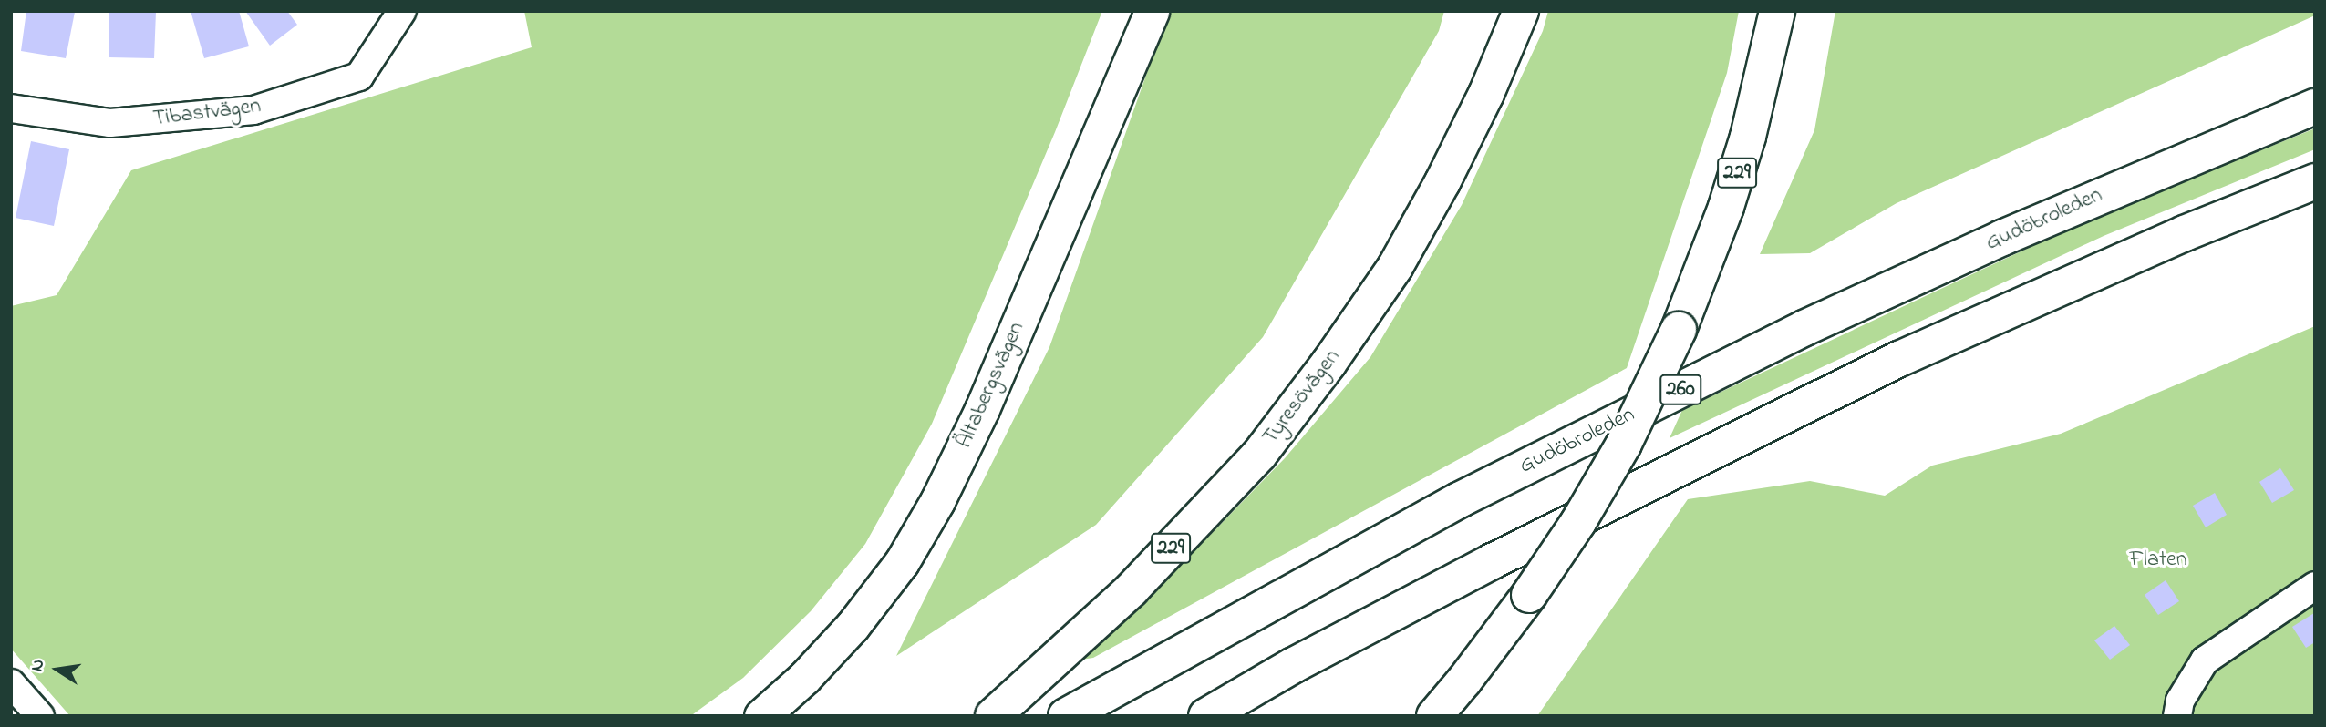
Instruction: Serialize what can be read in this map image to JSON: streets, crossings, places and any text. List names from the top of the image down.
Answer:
{
  "streets": {
    "highway": [
      "229",
      "Gudöbroleden",
      "260",
      "Tyresövägen"
    ],
    "street": ["Tibastvägen", "Ältabergsvägen"]
  },
  "parks": ["Flaten"],
  "north": "left"
}
